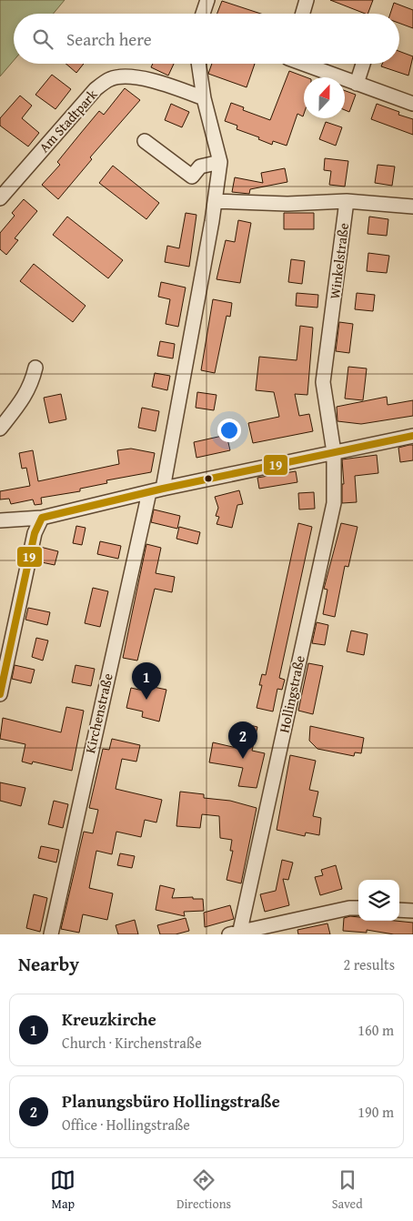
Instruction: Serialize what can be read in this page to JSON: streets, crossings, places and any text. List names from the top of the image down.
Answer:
{
  "streets": {
    "street": [
      "Am Stadtpark",
      "Winkelstraße",
      "Hollingstraße",
      "Kirchenstraße"
    ]
  },
  "crossings": [
    ["Winkelstraße", "Hollingstraße"]
  ],
  "lines": ["transit line 19"],
  "north": "top",
  "page": {
    "search": "Search here",
    "pins": ["1", "2"],
    "heading": ["Nearby", "2 results"],
    "list": [
      {
        "mark": "1",
        "name": "Kreuzkirche",
        "note": "Church · Kirchenstraße",
        "value": "160 m"
      },
      {
        "mark": "2",
        "name": "Planungsbüro Hollingstraße",
        "note": "Office · Hollingstraße",
        "value": "190 m"
      }
    ],
    "nav": ["Map", "Directions", "Saved"]
  }
}
